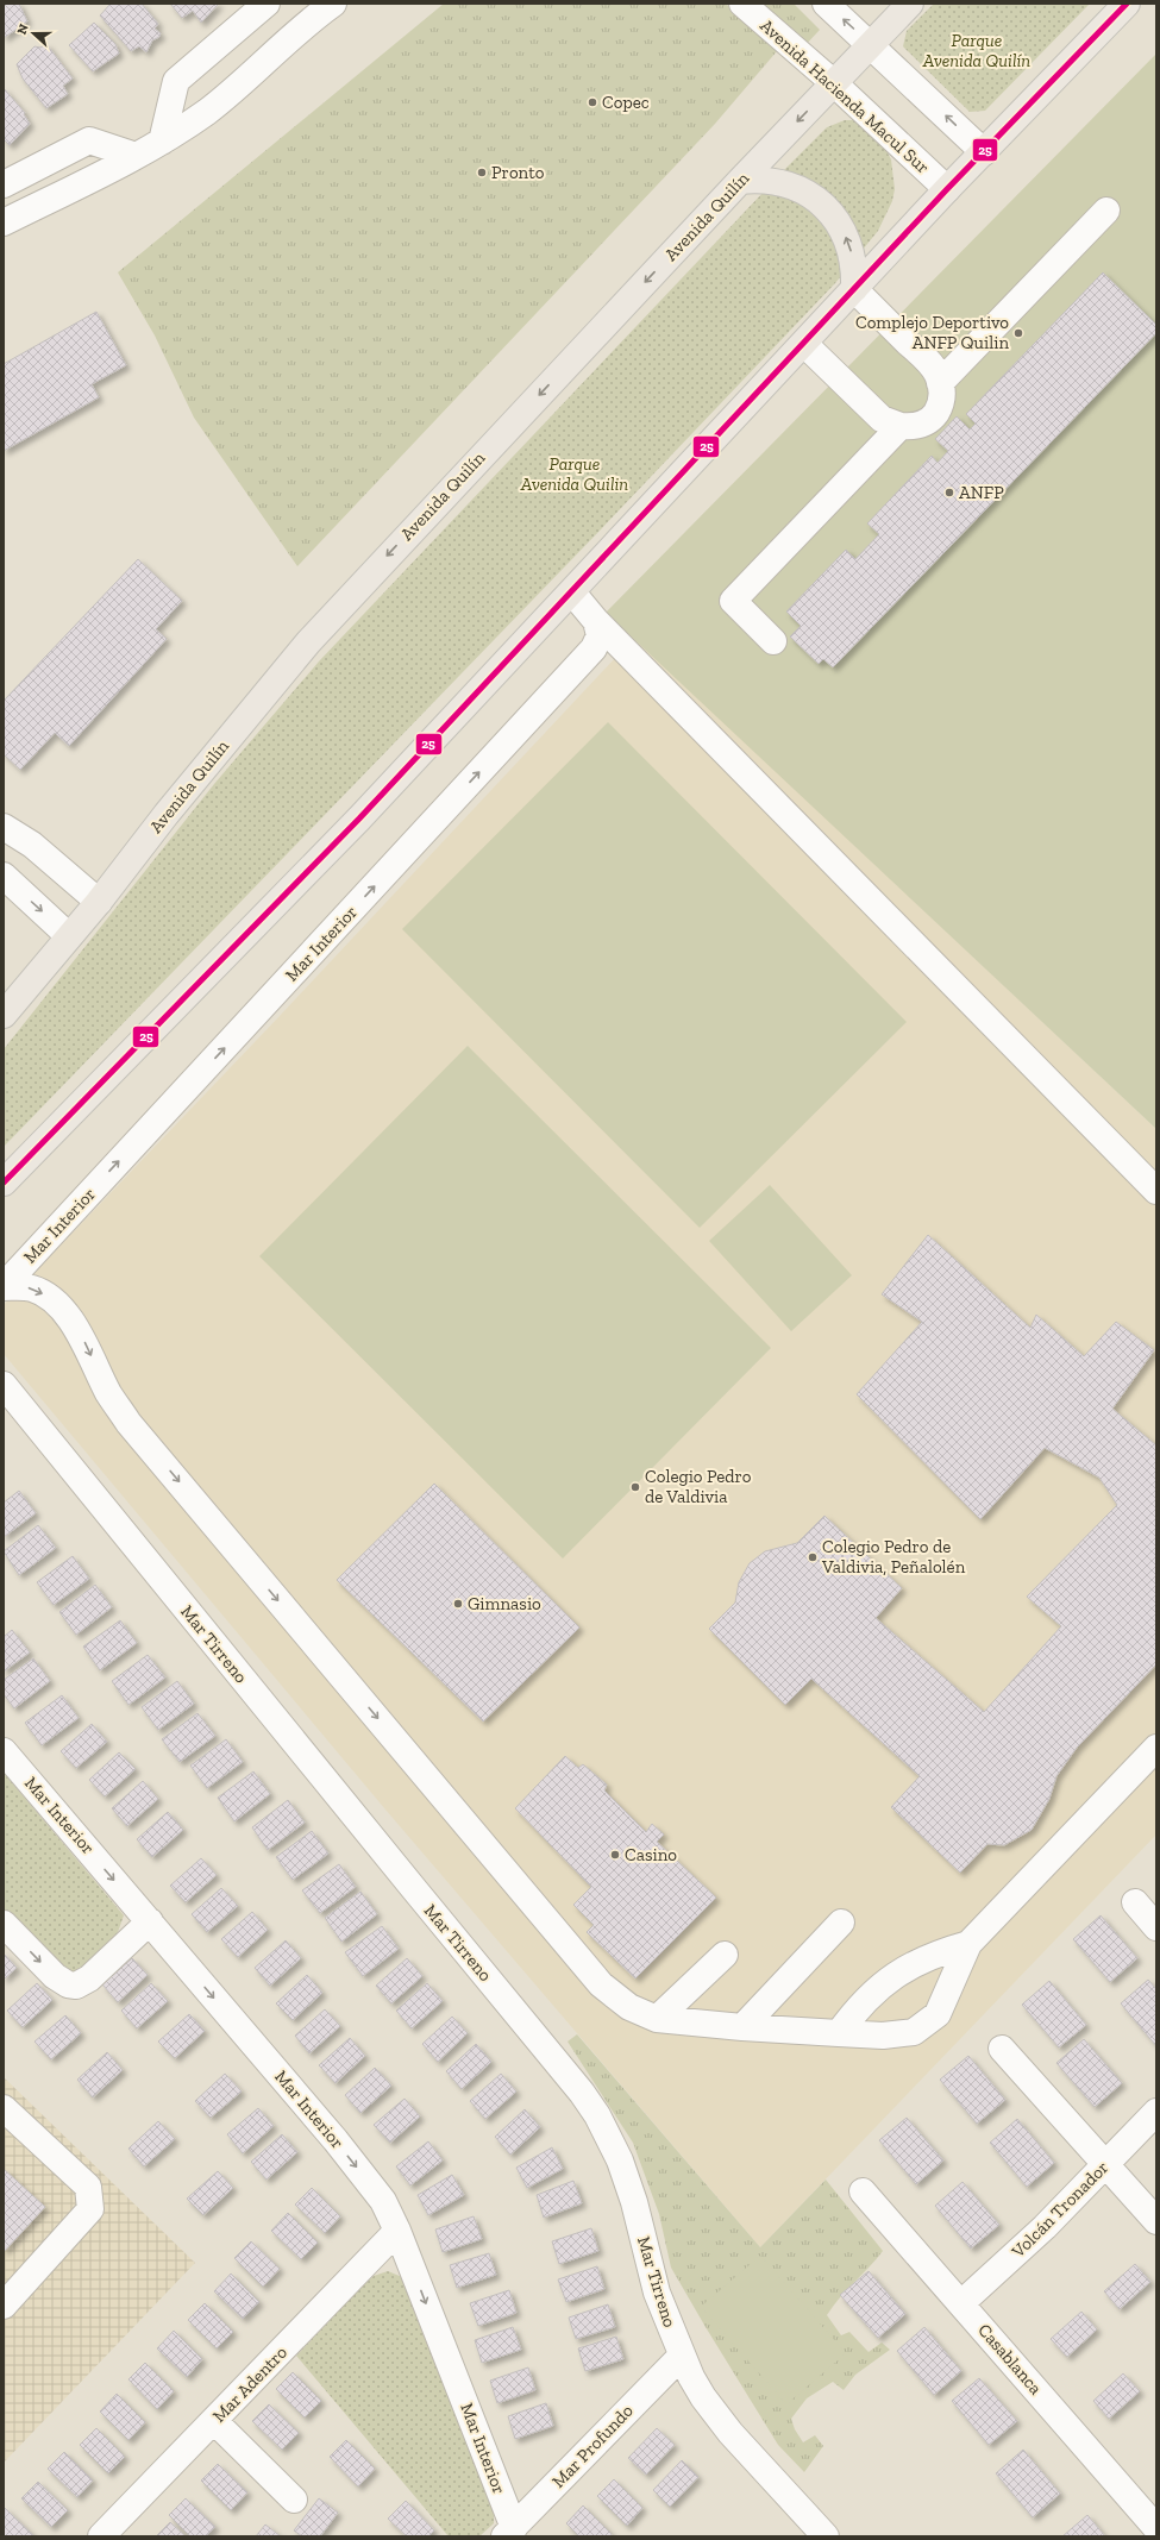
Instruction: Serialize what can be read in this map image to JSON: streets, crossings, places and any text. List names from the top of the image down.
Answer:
{
  "streets": {
    "main road": ["Avenida Quilín"],
    "street": [
      "Avenida Hacienda Macul Sur",
      "Mar Interior",
      "Mar Tirreno",
      "Volcán Tronador",
      "Casablanca",
      "Mar Adentro",
      "Mar Profundo"
    ]
  },
  "crossings": [
    ["Avenida Hacienda Macul Sur", "Avenida Quilín"],
    ["Mar Interior", "Mar Adentro"],
    ["Mar Interior", "Mar Profundo"],
    ["Mar Tirreno", "Mar Profundo"],
    ["Volcán Tronador", "Casablanca"]
  ],
  "parks": ["Parque Avenida Quilín", "Parque Avenida Quilin"],
  "places": [
    "Copec",
    "Pronto",
    "Complejo Deportivo ANFP Quilin",
    "ANFP",
    "Colegio Pedro de Valdivia",
    "Colegio Pedro de Valdivia, Peñalolén",
    "Gimnasio",
    "Casino"
  ],
  "lines": ["transit line 25"],
  "north": "left"
}
